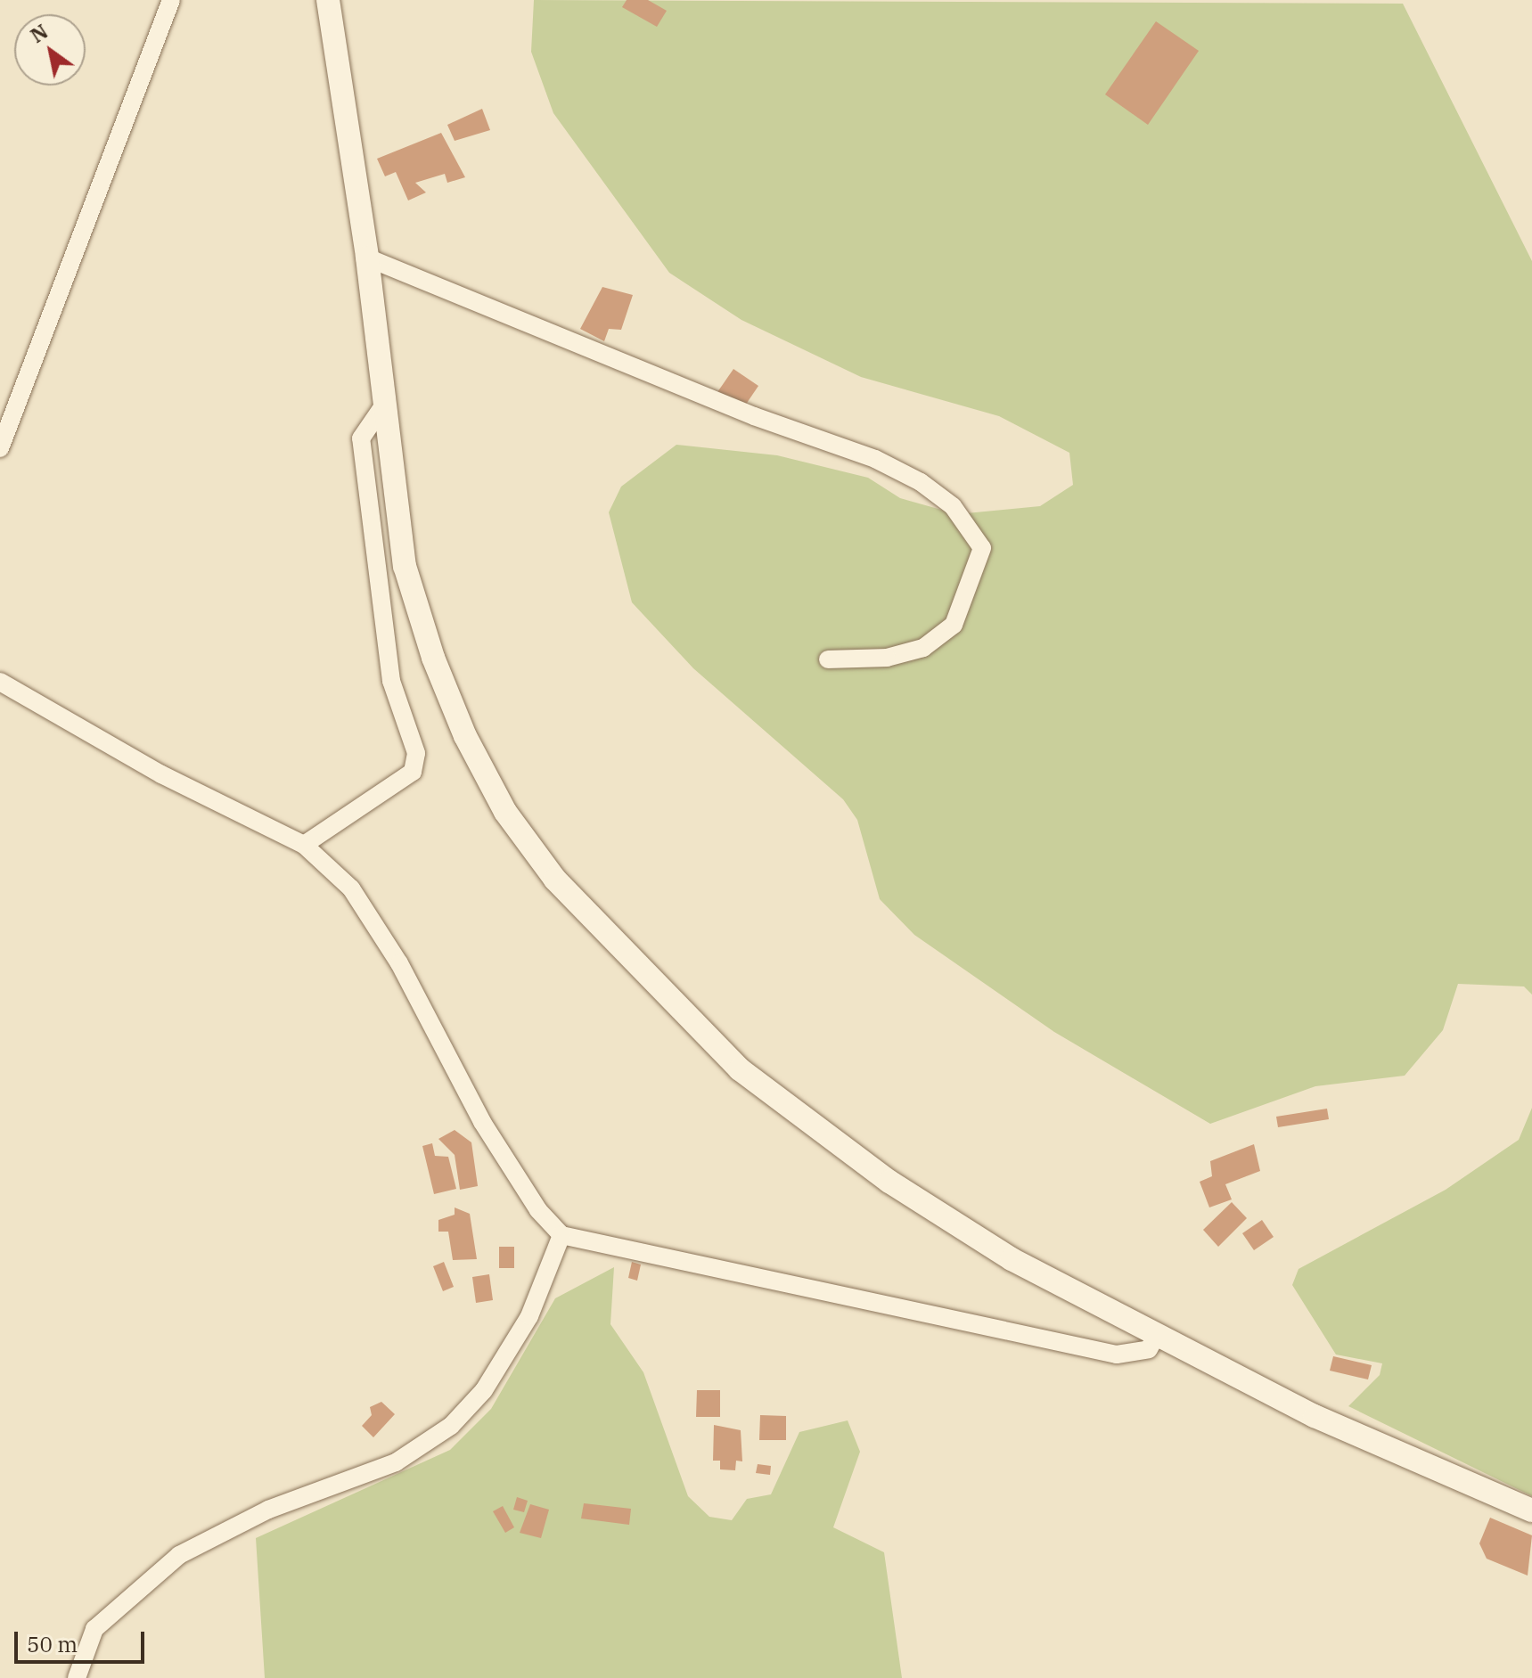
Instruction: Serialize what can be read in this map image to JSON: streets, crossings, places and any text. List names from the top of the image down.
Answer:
{
  "scale_bar": "50 m",
  "north": "top left"
}
